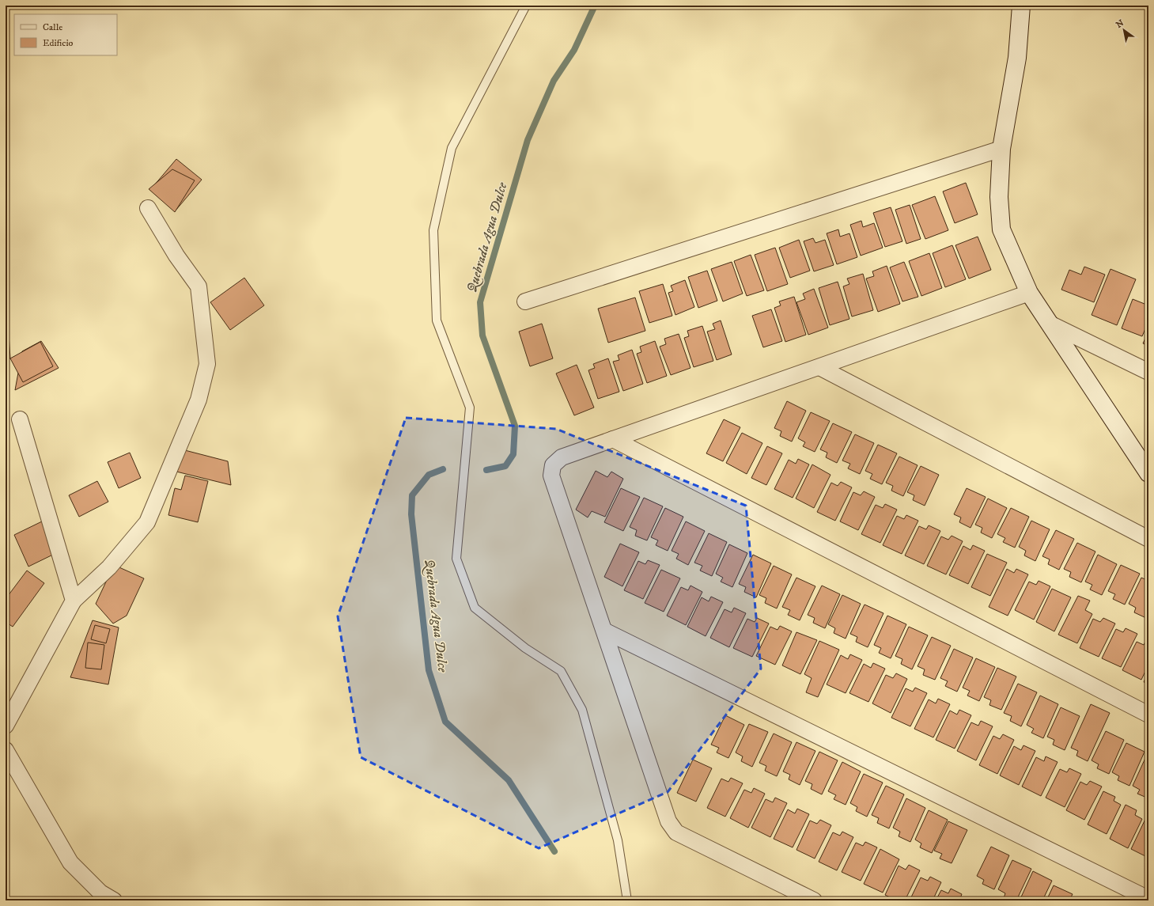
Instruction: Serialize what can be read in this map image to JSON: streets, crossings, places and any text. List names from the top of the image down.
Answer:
{
  "water": ["Quebrada Agua Dulce"],
  "legend": ["Calle", "Edificio"],
  "north": "top left"
}
